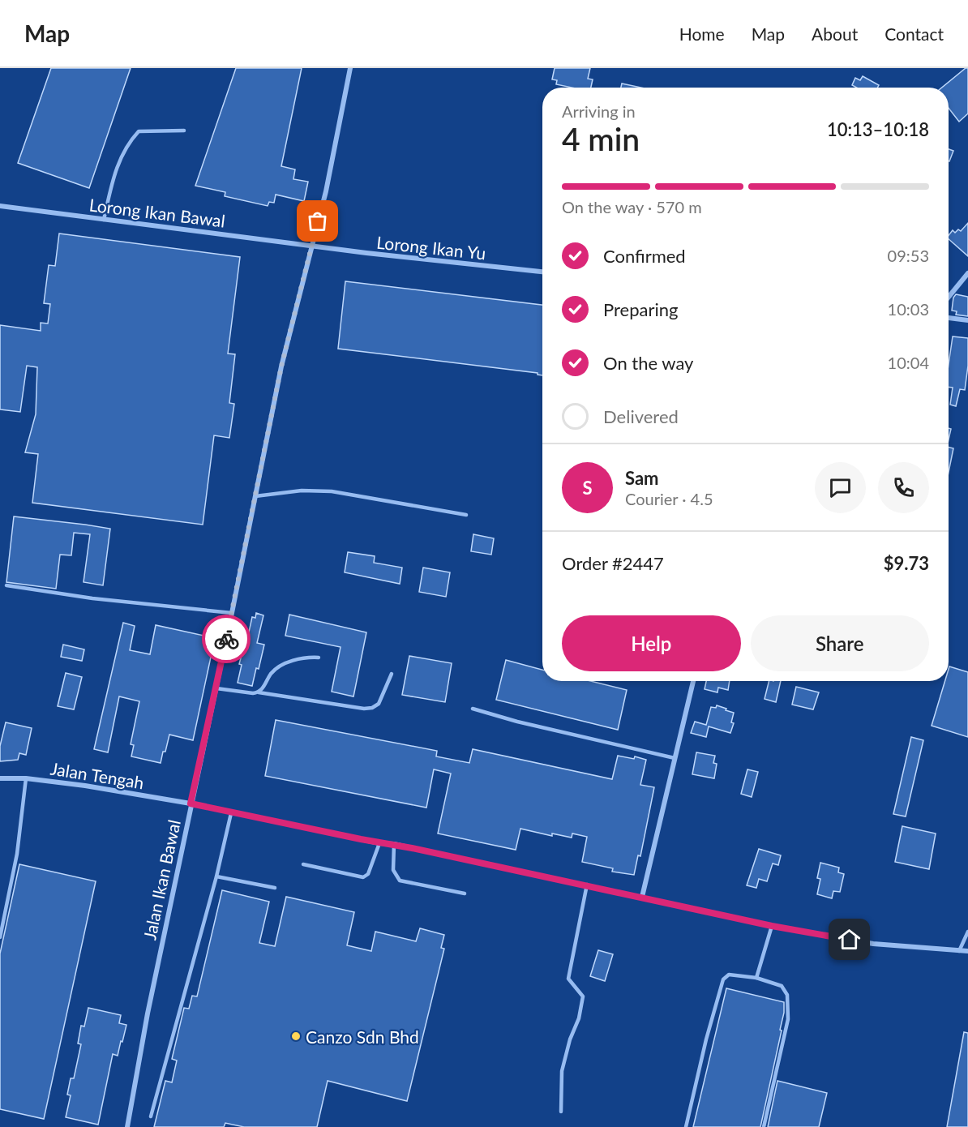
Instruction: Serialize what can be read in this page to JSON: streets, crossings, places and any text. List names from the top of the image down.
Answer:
{
  "streets": {
    "street": [
      "Lorong Ikan Bawal",
      "Lorong Ikan Yu",
      "Jalan Tengah",
      "Jalan Ikan Bawal"
    ]
  },
  "crossings": [
    ["Lorong Ikan Bawal", "Lorong Ikan Yu"],
    ["Lorong Ikan Bawal", "Jalan Ikan Bawal"],
    ["Lorong Ikan Yu", "Jalan Ikan Bawal"],
    ["Jalan Tengah", "Jalan Ikan Bawal"]
  ],
  "places": ["Canzo Sdn Bhd"],
  "page": {
    "header": "Map",
    "nav": [
      "Home",
      "Map",
      "About",
      "Contact"
    ],
    "heading": ["4 min", "Arriving in", "10:13–10:18"],
    "panel": [
      "Sam",
      "Courier · 4.5",
      "Order #2447",
      "$9.73"
    ],
    "bar": "On the way · 570 m",
    "list": [
      ["Confirmed", "09:53"],
      ["Preparing", "10:03"],
      ["On the way", "10:04"],
      "Delivered"
    ],
    "round": "S",
    "buttons": ["Help", "Share"]
  }
}
